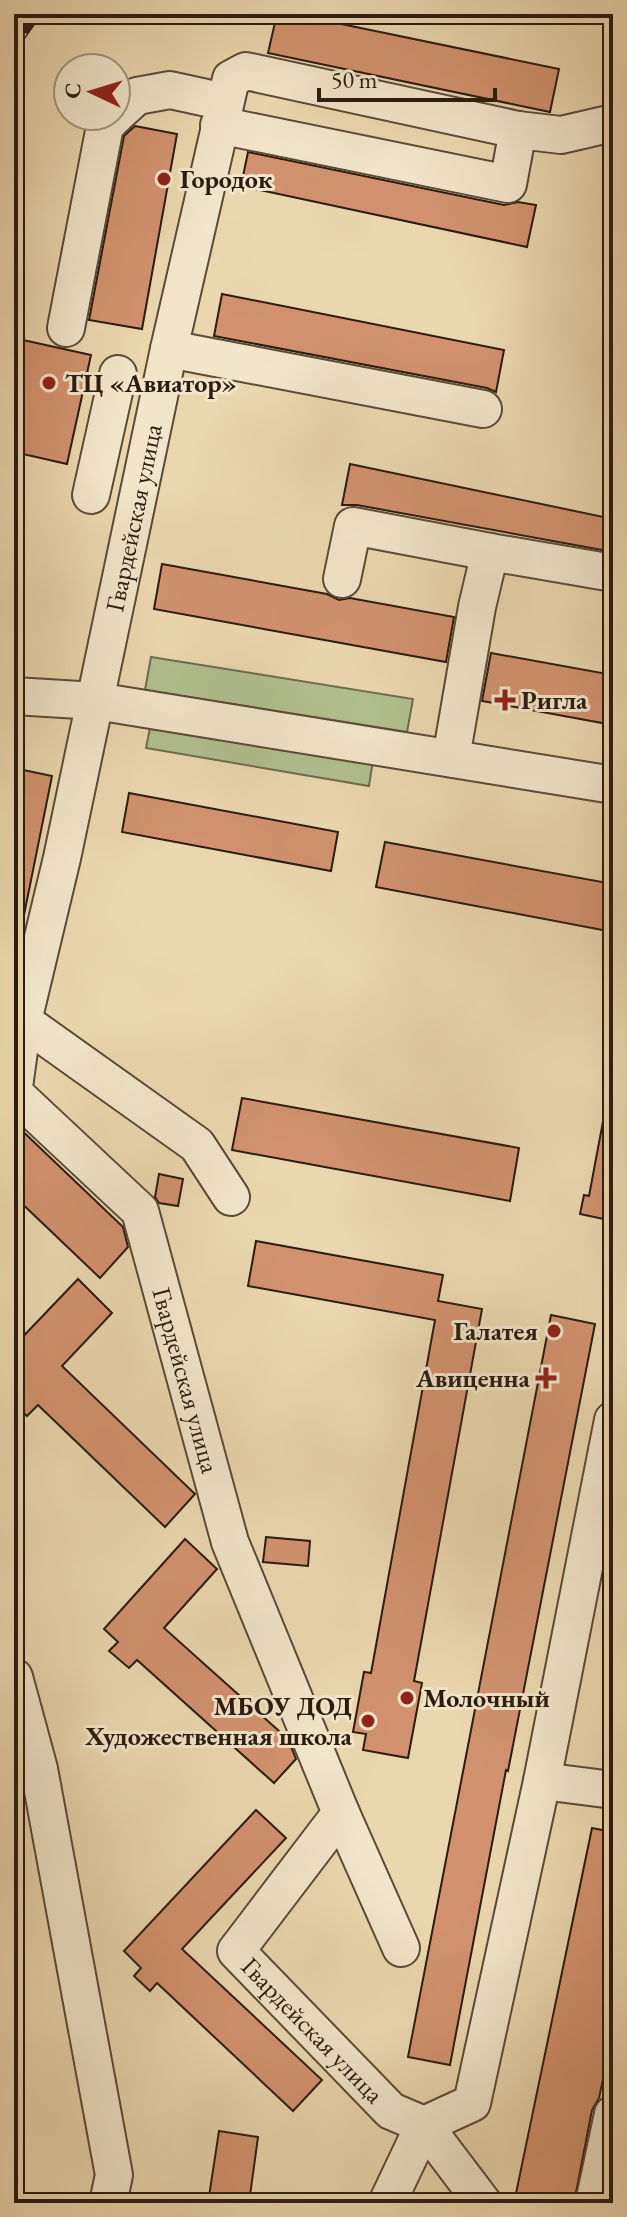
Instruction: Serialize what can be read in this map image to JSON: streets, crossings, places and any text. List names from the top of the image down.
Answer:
{
  "streets": {
    "street": ["Гвардейская улица"]
  },
  "places": {
    "other": [
      "Городок",
      "ТЦ «Авиатор»",
      "Галатея",
      "Молочный",
      "МБОУ ДОД Художественная школа"
    ],
    "health": ["Ригла", "Авиценна"]
  },
  "scale_bar": "50 m",
  "north": "left"
}
